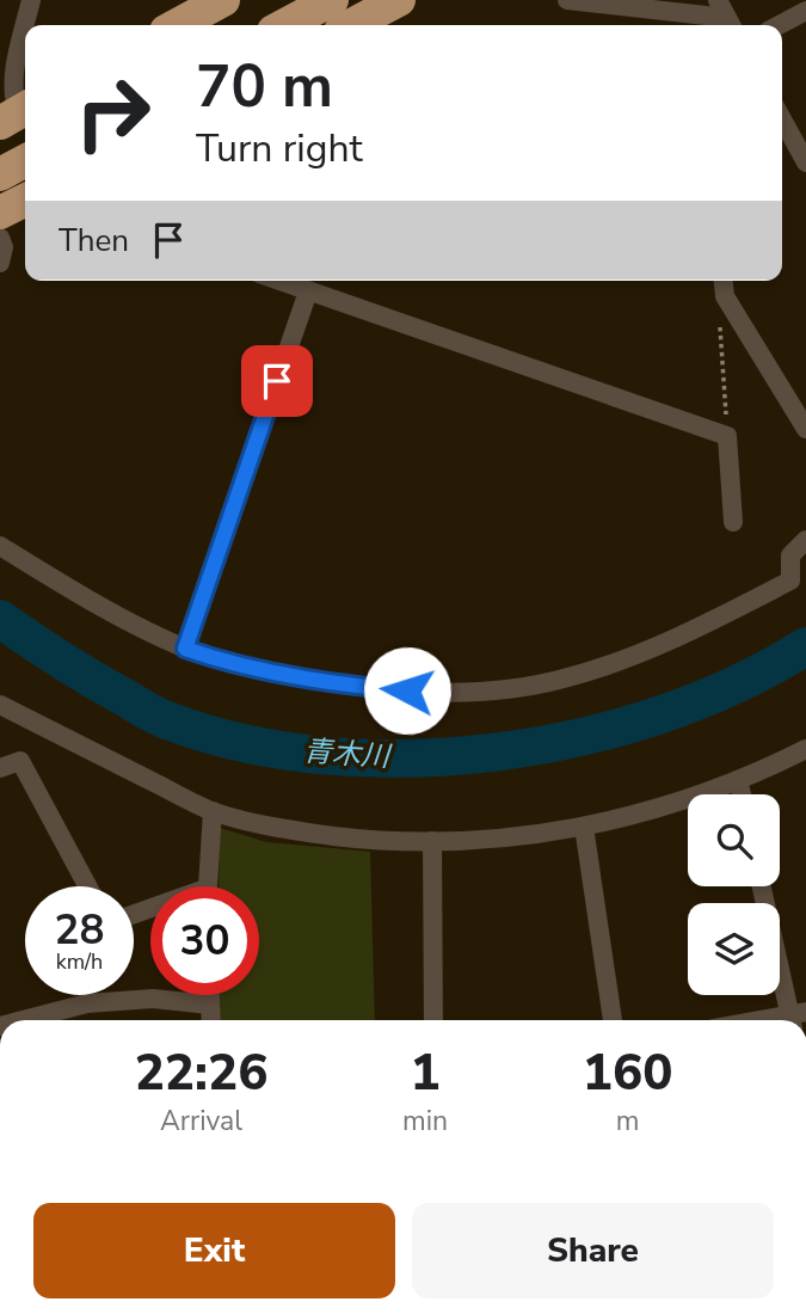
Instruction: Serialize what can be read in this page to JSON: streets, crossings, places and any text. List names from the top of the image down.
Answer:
{
  "water": ["青木川"],
  "page": {
    "turn": ["70 m", "Turn right"],
    "then": "Then",
    "speed": "28 km/h",
    "limit": "30",
    "eta": [
      "22:26",
      "Arrival",
      "1",
      "min",
      "160",
      "m"
    ],
    "buttons": ["Exit", "Share"]
  }
}
